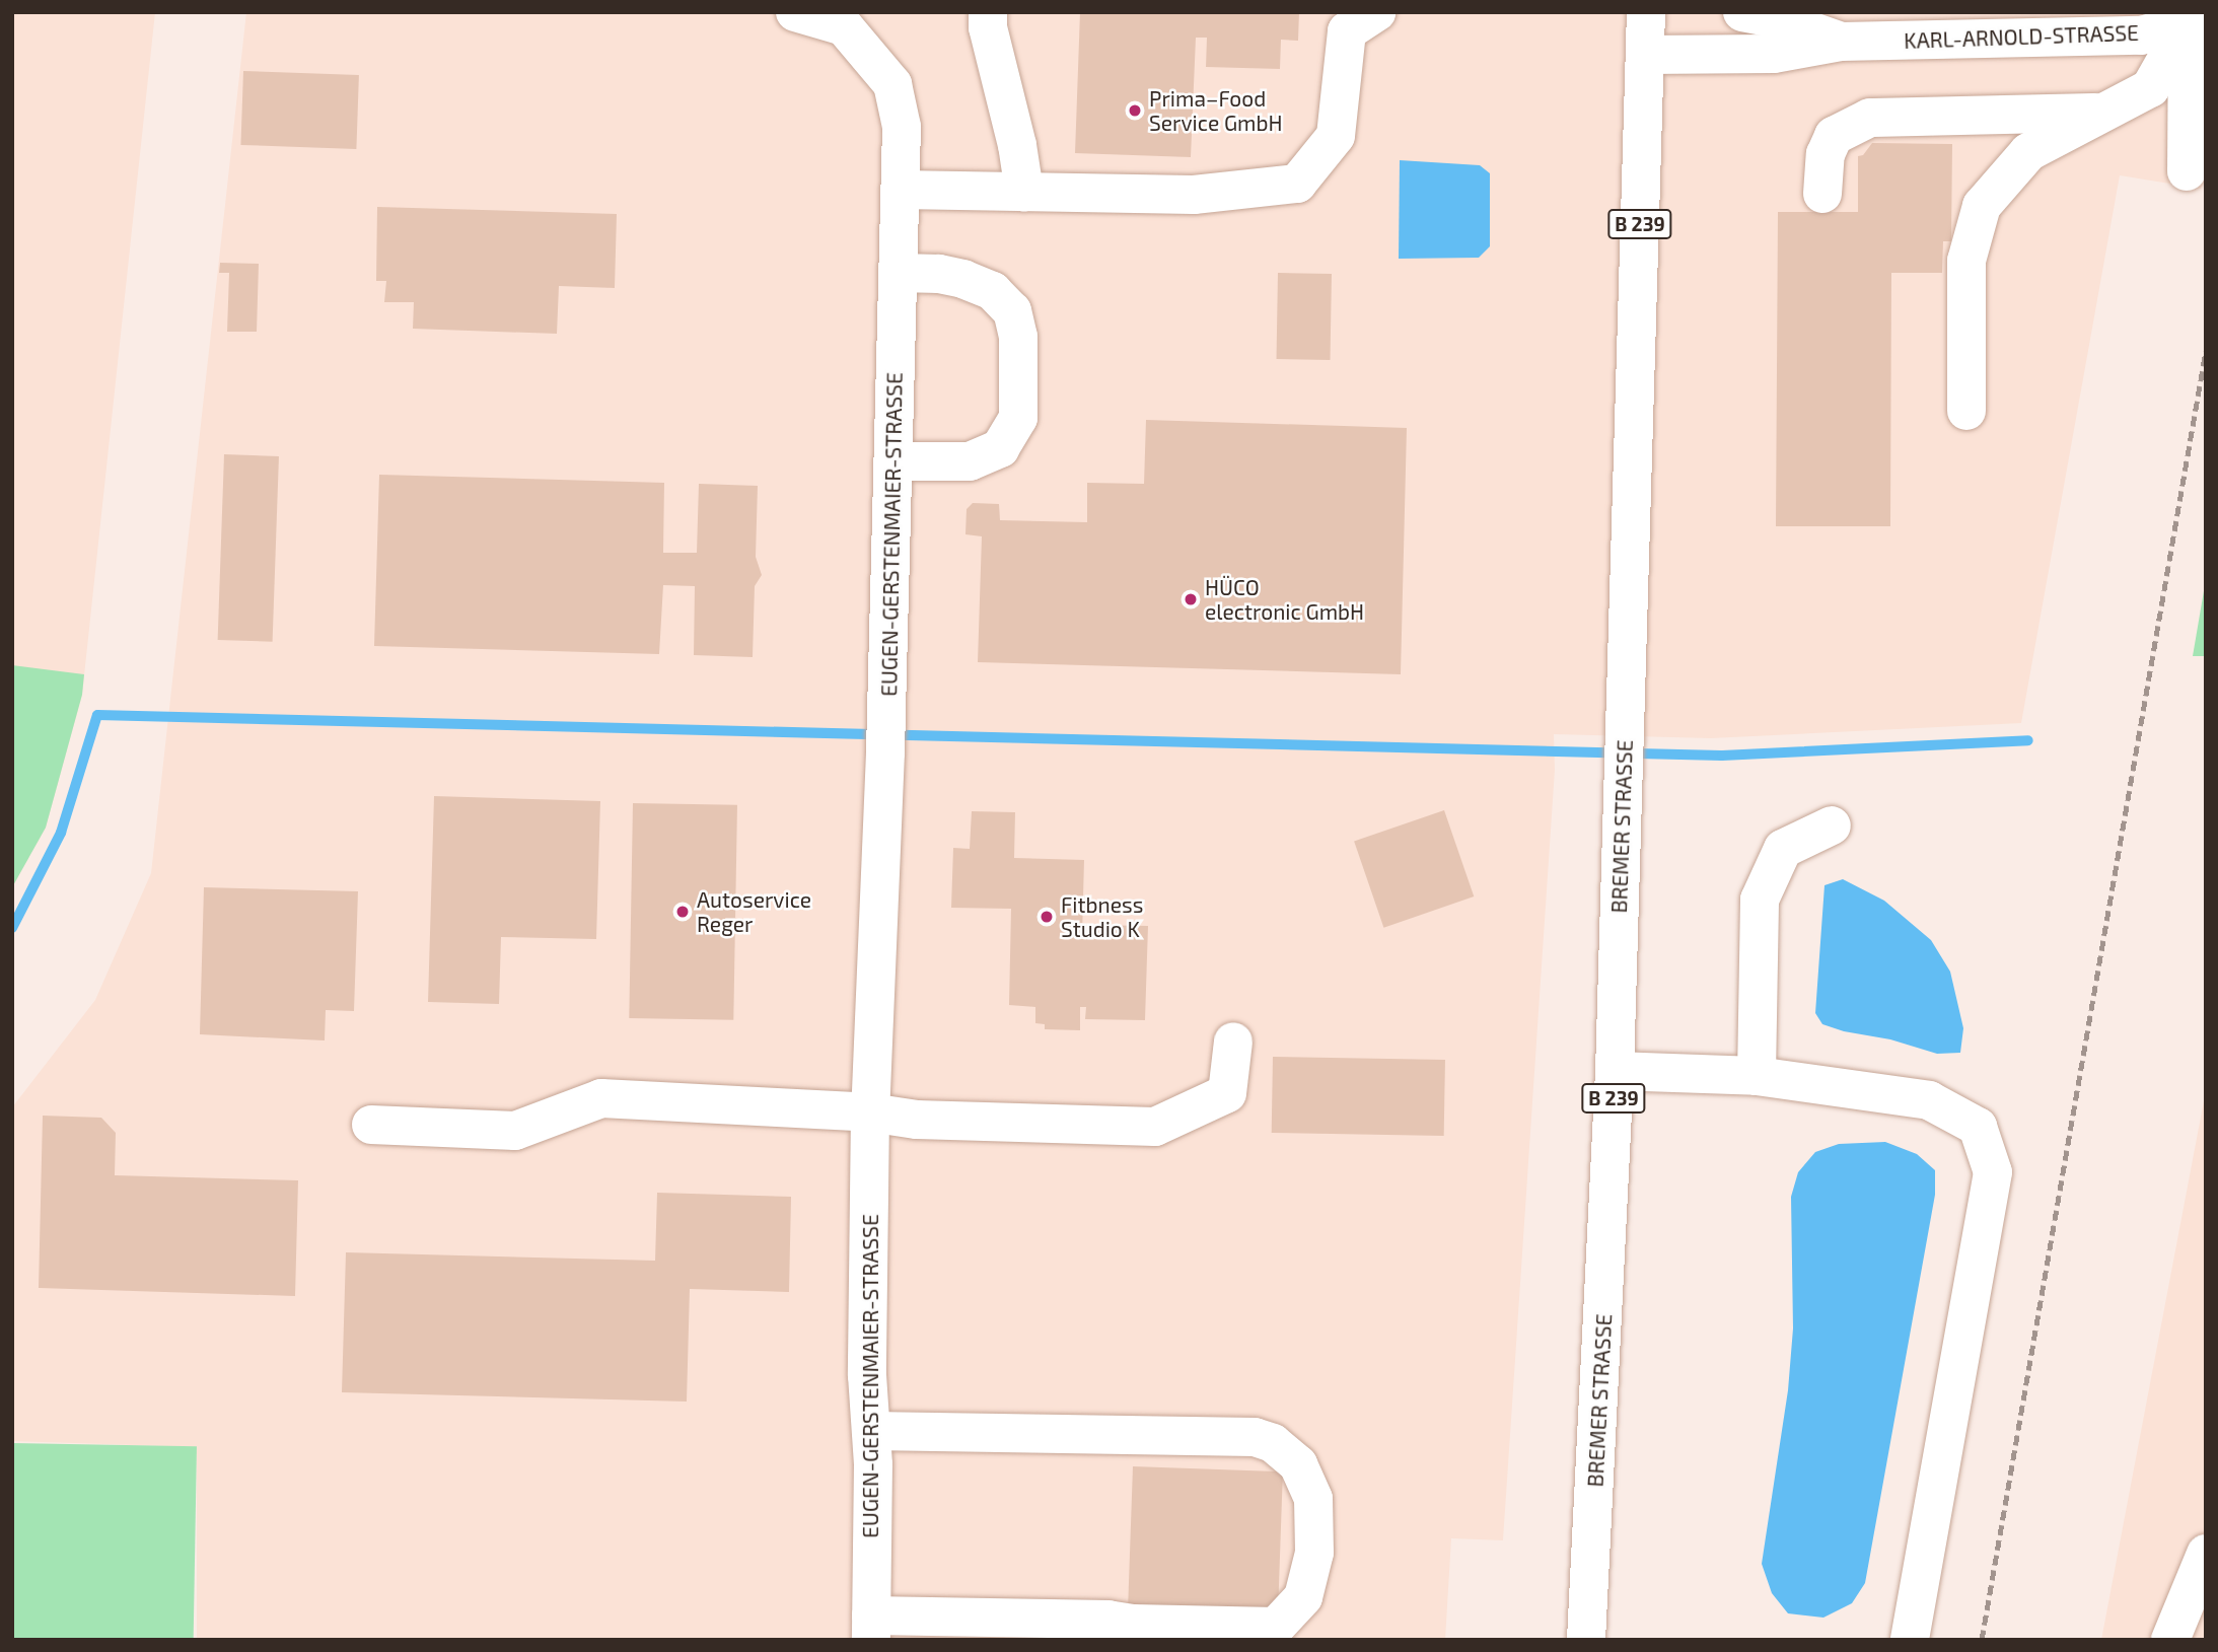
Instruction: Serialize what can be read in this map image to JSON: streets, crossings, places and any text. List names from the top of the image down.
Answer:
{
  "streets": {
    "street": [
      "KARL-ARNOLD-STRASSE",
      "B 239",
      "EUGEN-GERSTENMAIER-STRASSE",
      "BREMER STRASSE"
    ]
  },
  "crossings": [
    ["KARL-ARNOLD-STRASSE", "BREMER STRASSE"]
  ],
  "places": [
    "Prima–Food Service GmbH",
    "HÜCO electronic GmbH",
    "Autoservice Reger",
    "Fitbness Studio K"
  ]
}
